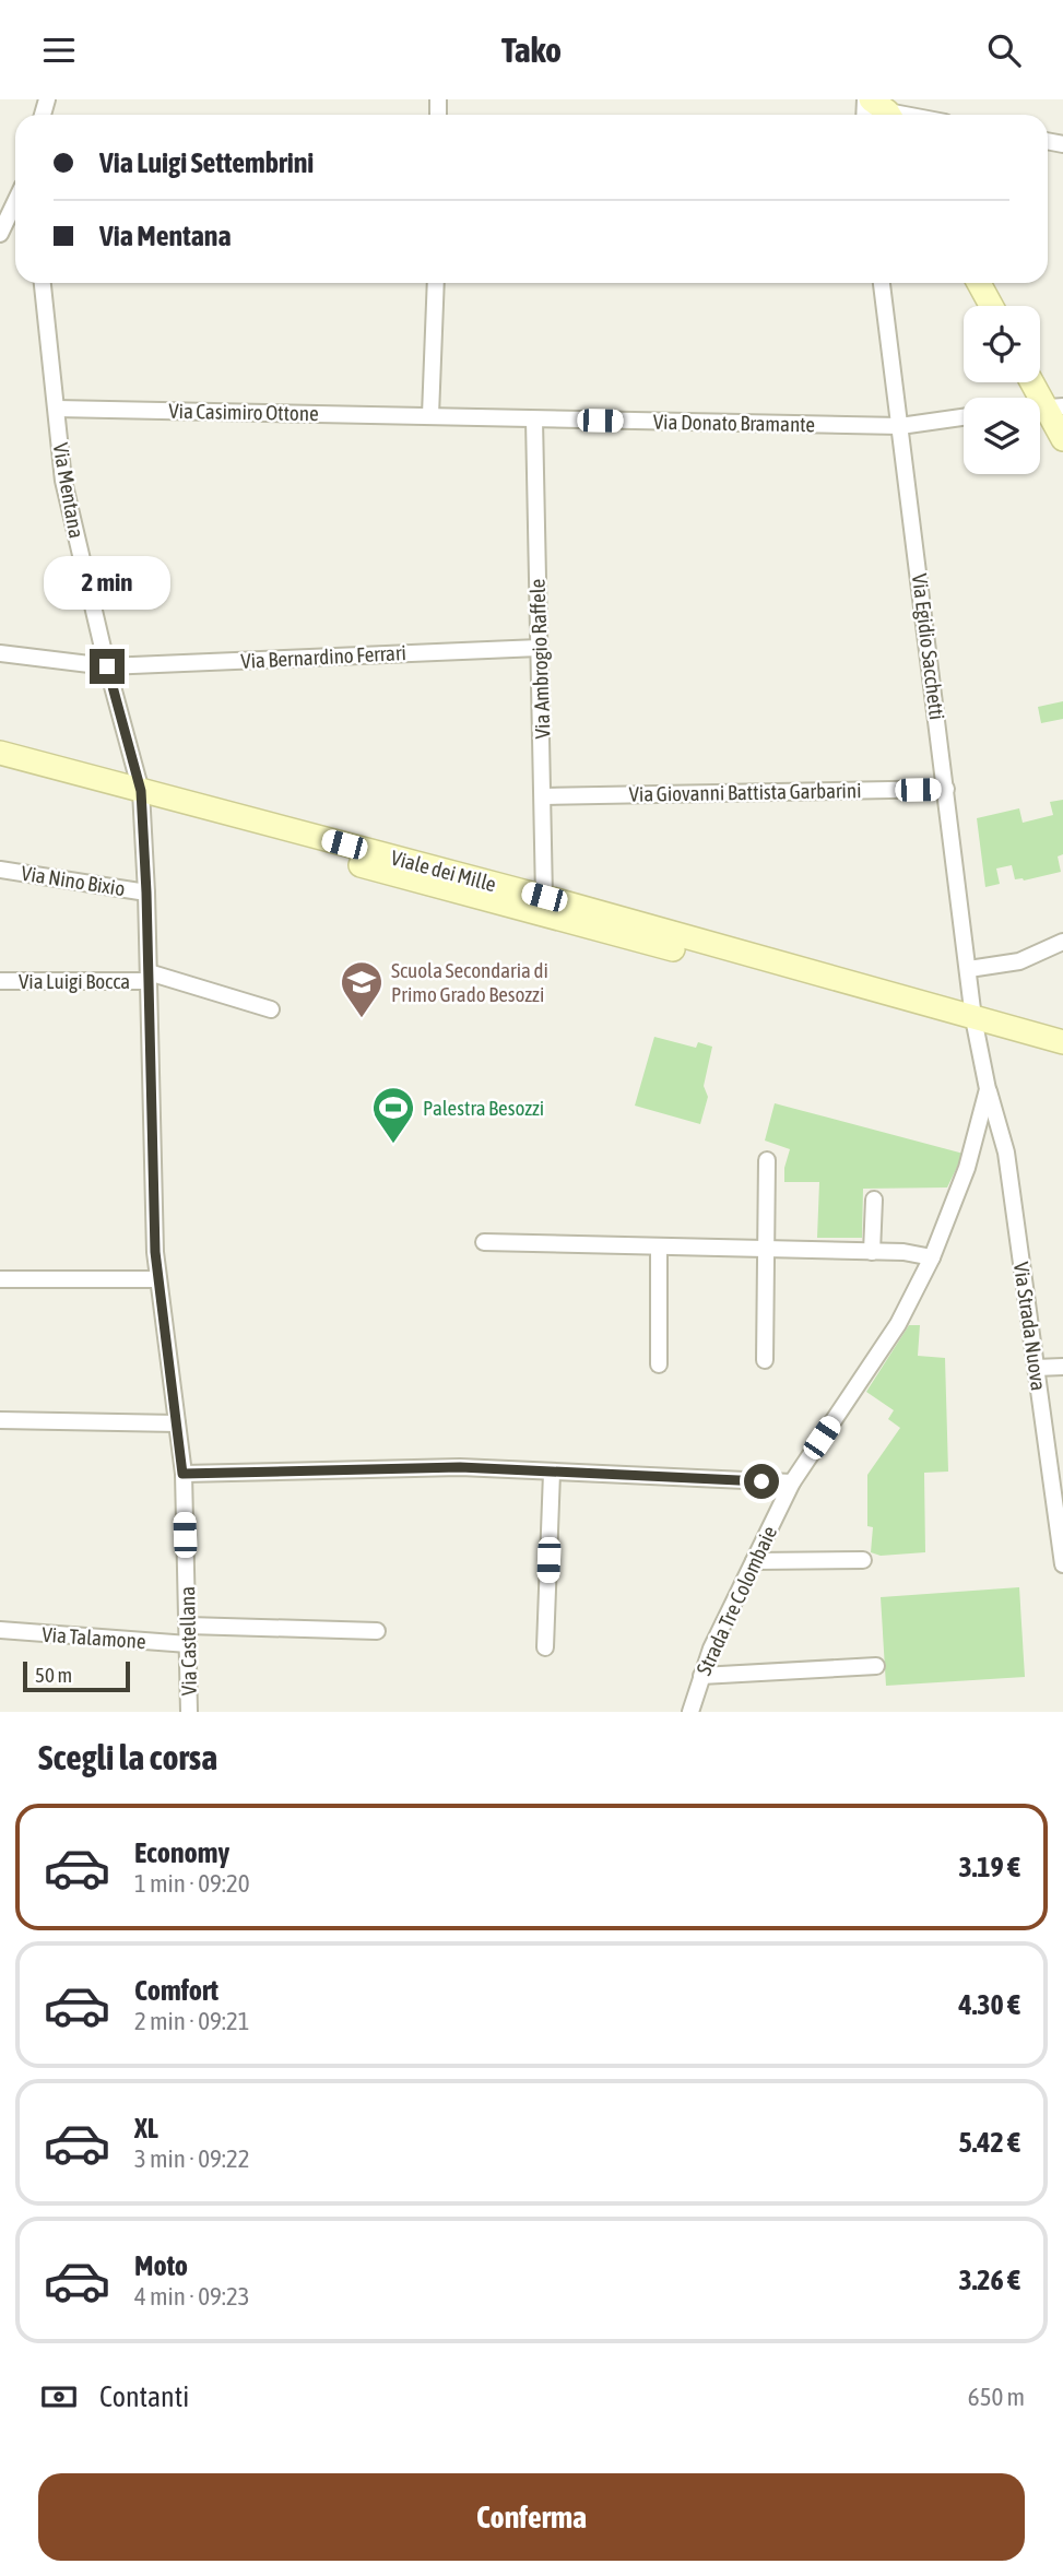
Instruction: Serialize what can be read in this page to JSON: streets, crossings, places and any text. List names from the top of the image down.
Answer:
{
  "streets": {
    "main road": ["Viale dei Mille"],
    "street": [
      "Via Casimiro Ottone",
      "Via Donato Bramante",
      "Via Mentana",
      "Via Egidio Sacchetti",
      "Via Bernardino Ferrari",
      "Via Ambrogio Raffele",
      "Via Giovanni Battista Garbarini",
      "Via Nino Bixio",
      "Via Luigi Bocca",
      "Via Strada Nuova",
      "Strada Tre Colombaie",
      "Via Talamone",
      "Via Castellana"
    ]
  },
  "crossings": [
    ["Via Casimiro Ottone", "Via Donato Bramante"],
    ["Via Casimiro Ottone", "Via Mentana"],
    ["Via Donato Bramante", "Via Egidio Sacchetti"],
    ["Via Donato Bramante", "Via Ambrogio Raffele"],
    ["Via Mentana", "Via Bernardino Ferrari"],
    ["Via Mentana", "Viale dei Mille"],
    ["Via Mentana", "Via Castellana"],
    ["Via Egidio Sacchetti", "Via Giovanni Battista Garbarini"],
    ["Via Egidio Sacchetti", "Viale dei Mille"],
    ["Via Egidio Sacchetti", "Strada Tre Colombaie"],
    ["Via Bernardino Ferrari", "Via Ambrogio Raffele"],
    ["Via Ambrogio Raffele", "Via Giovanni Battista Garbarini"],
    ["Via Ambrogio Raffele", "Viale dei Mille"],
    ["Viale dei Mille", "Strada Tre Colombaie"],
    ["Viale dei Mille", "Via Castellana"],
    ["Via Nino Bixio", "Via Castellana"],
    ["Via Luigi Bocca", "Via Castellana"],
    ["Via Strada Nuova", "Strada Tre Colombaie"],
    ["Via Talamone", "Via Castellana"]
  ],
  "places": {
    "school or university": ["Scuola Secondaria di Primo Grado Besozzi"],
    "sports": ["Palestra Besozzi"]
  },
  "scale_bar": "50 m",
  "page": {
    "header": "Tako",
    "banner": ["Via Luigi Settembrini", "Via Mentana"],
    "bubble": "2 min",
    "scale": "50 m",
    "heading": "Scegli la corsa",
    "list": [
      {
        "name": "Economy",
        "note": "1 min · 09:20",
        "value": "3.19 €"
      },
      {
        "name": "Comfort",
        "note": "2 min · 09:21",
        "value": "4.30 €"
      },
      {
        "name": "XL",
        "note": "3 min · 09:22",
        "value": "5.42 €"
      },
      {
        "name": "Moto",
        "note": "4 min · 09:23",
        "value": "3.26 €"
      }
    ],
    "pay": ["Contanti", "650 m"],
    "buttons": "Conferma"
  }
}
